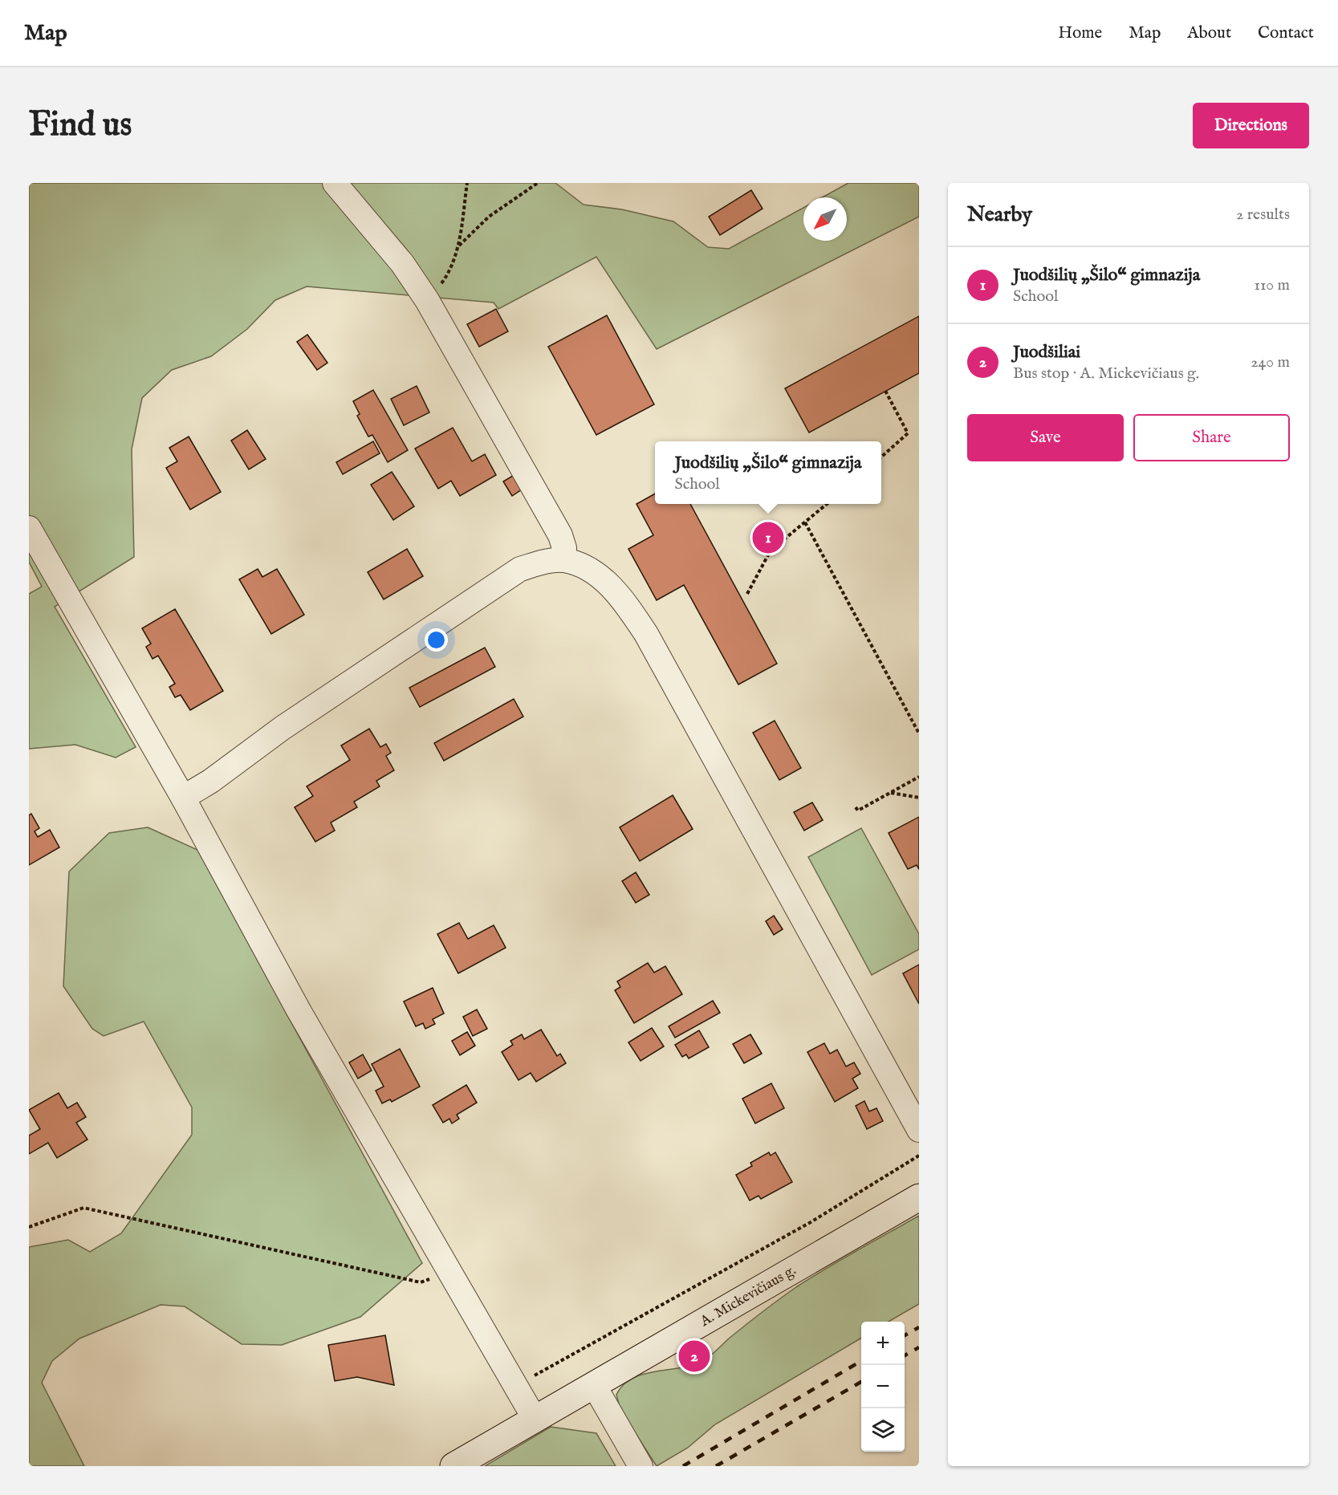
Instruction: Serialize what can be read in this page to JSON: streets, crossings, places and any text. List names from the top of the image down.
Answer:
{
  "streets": {
    "main road": ["A. Mickevičiaus g."]
  },
  "north": "bottom left",
  "page": {
    "header": "Map",
    "nav": [
      "Home",
      "Map",
      "About",
      "Contact"
    ],
    "buttons": [
      "Directions",
      ["Save", "Share"]
    ],
    "title": "Find us",
    "heading": ["Nearby", "2 results"],
    "list": [
      {
        "mark": "1",
        "name": "Juodšilių „Šilo“ gimnazija",
        "note": "School",
        "value": "110 m"
      },
      {
        "mark": "2",
        "name": "Juodšiliai",
        "note": "Bus stop · A. Mickevičiaus g.",
        "value": "240 m"
      }
    ],
    "popup": ["Juodšilių „Šilo“ gimnazija", "School"],
    "pins": ["1", "2"],
    "map_buttons": ["+", "−"]
  }
}
